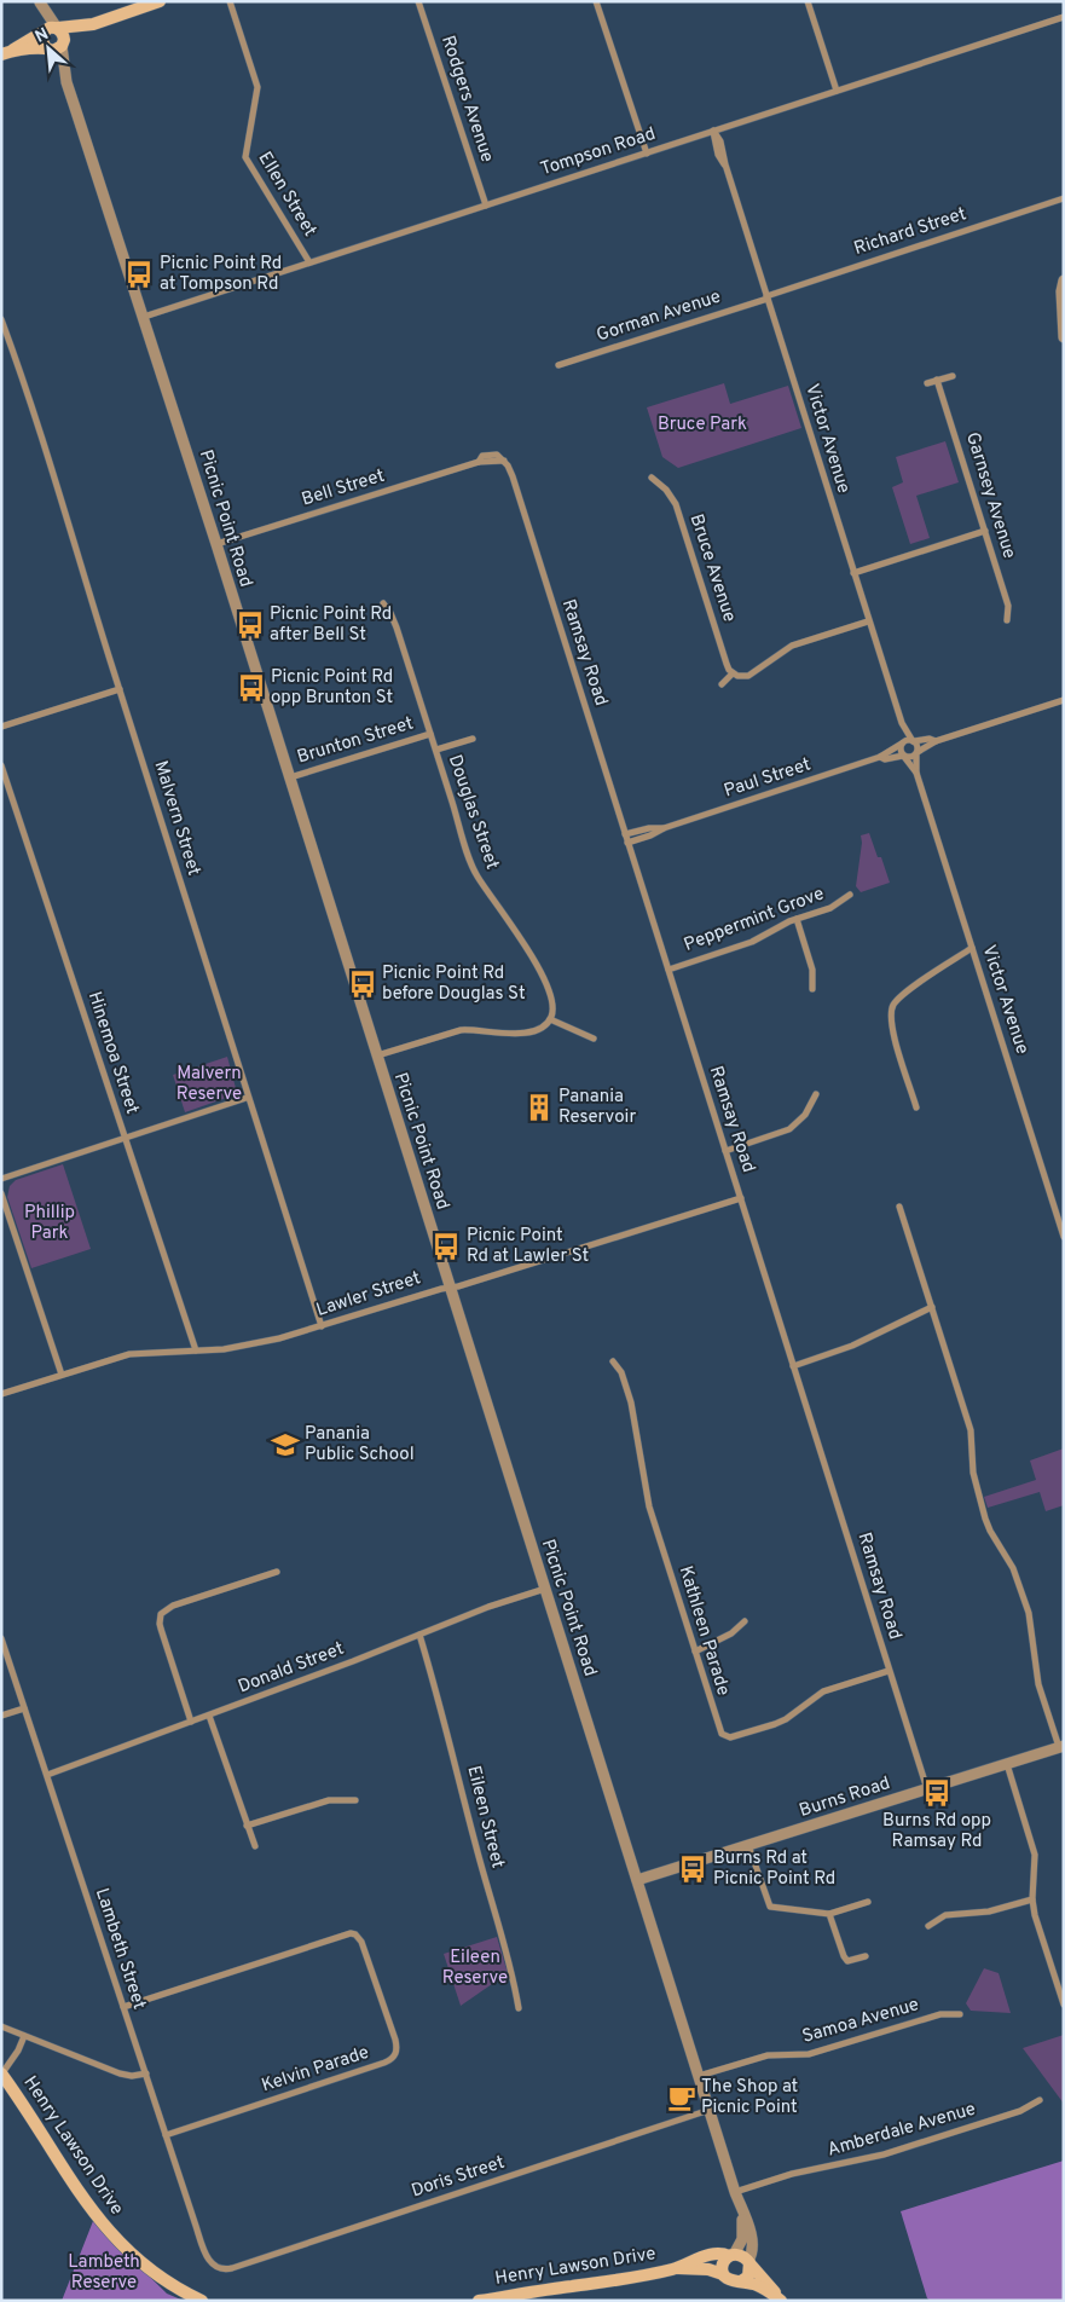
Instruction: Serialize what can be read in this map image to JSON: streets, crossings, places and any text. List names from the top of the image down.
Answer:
{
  "streets": {
    "main road": ["Henry Lawson Drive"],
    "street": [
      "Rodgers Avenue",
      "Tompson Road",
      "Ellen Street",
      "Richard Street",
      "Gorman Avenue",
      "Victor Avenue",
      "Bell Street",
      "Garnsey Avenue",
      "Picnic Point Road",
      "Bruce Avenue",
      "Ramsay Road",
      "Brunton Street",
      "Paul Street",
      "Douglas Street",
      "Malvern Street",
      "Peppermint Grove",
      "Hinemoa Street",
      "Lawler Street",
      "Kathleen Parade",
      "Donald Street",
      "Burns Road",
      "Eileen Street",
      "Lambeth Street",
      "Samoa Avenue",
      "Kelvin Parade",
      "Amberdale Avenue",
      "Doris Street"
    ]
  },
  "crossings": [
    ["Rodgers Avenue", "Tompson Road"],
    ["Tompson Road", "Ellen Street"],
    ["Tompson Road", "Victor Avenue"],
    ["Tompson Road", "Picnic Point Road"],
    ["Richard Street", "Gorman Avenue"],
    ["Richard Street", "Victor Avenue"],
    ["Gorman Avenue", "Victor Avenue"],
    ["Victor Avenue", "Paul Street"],
    ["Bell Street", "Picnic Point Road"],
    ["Bell Street", "Ramsay Road"],
    ["Picnic Point Road", "Brunton Street"],
    ["Picnic Point Road", "Lawler Street"],
    ["Picnic Point Road", "Donald Street"],
    ["Picnic Point Road", "Burns Road"],
    ["Picnic Point Road", "Samoa Avenue"],
    ["Picnic Point Road", "Amberdale Avenue"],
    ["Picnic Point Road", "Henry Lawson Drive"],
    ["Picnic Point Road", "Doris Street"],
    ["Ramsay Road", "Paul Street"],
    ["Ramsay Road", "Peppermint Grove"],
    ["Ramsay Road", "Lawler Street"],
    ["Ramsay Road", "Kathleen Parade"],
    ["Ramsay Road", "Burns Road"],
    ["Brunton Street", "Douglas Street"],
    ["Malvern Street", "Lawler Street"],
    ["Hinemoa Street", "Lawler Street"],
    ["Donald Street", "Eileen Street"],
    ["Donald Street", "Lambeth Street"],
    ["Lambeth Street", "Kelvin Parade"],
    ["Lambeth Street", "Doris Street"]
  ],
  "parks": [
    "Bruce Park",
    "Malvern Reserve",
    "Phillip Park",
    "Eileen Reserve",
    "Lambeth Reserve"
  ],
  "places": {
    "bus stop": [
      "Picnic Point Rd at Tompson Rd",
      "Picnic Point Rd after Bell St",
      "Picnic Point Rd opp Brunton St",
      "Picnic Point Rd before Douglas St",
      "Picnic Point Rd at Lawler St",
      "Burns Rd opp Ramsay Rd",
      "Burns Rd at Picnic Point Rd"
    ],
    "building": ["Panania Reservoir"],
    "school or university": ["Panania Public School"],
    "cafe": ["The Shop at Picnic Point"]
  },
  "north": "top left"
}
